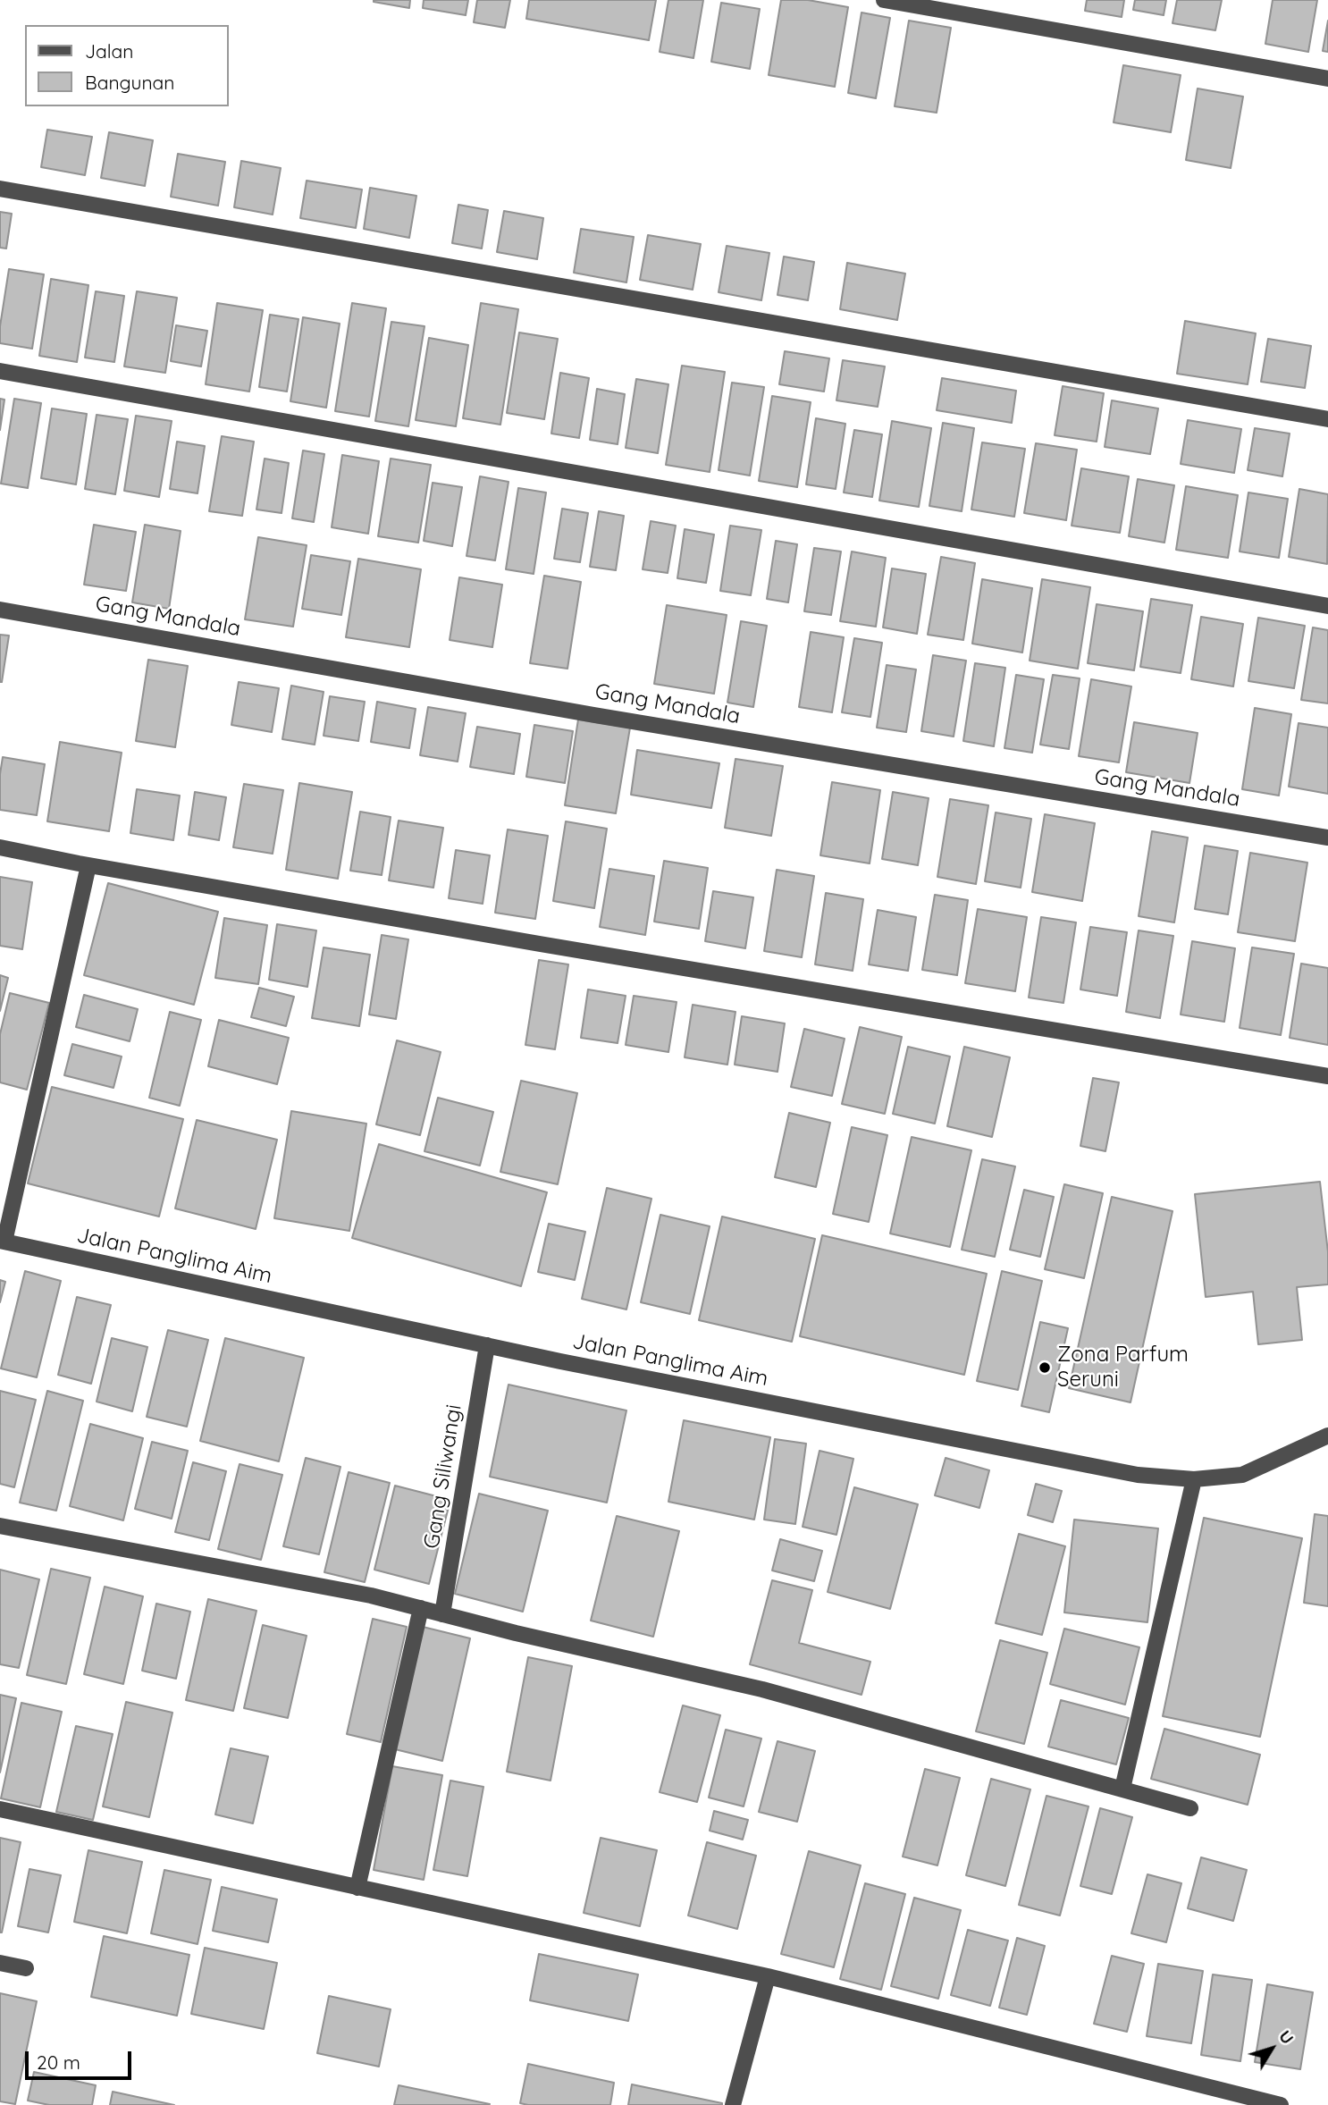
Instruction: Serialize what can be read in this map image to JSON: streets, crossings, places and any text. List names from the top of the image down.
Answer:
{
  "streets": {
    "street": ["Gang Mandala", "Jalan Panglima Aim", "Gang Siliwangi"]
  },
  "crossings": [
    ["Jalan Panglima Aim", "Gang Siliwangi"]
  ],
  "places": ["Zona Parfum Seruni"],
  "legend": ["Jalan", "Bangunan"],
  "scale_bar": "20 m",
  "north": "top right"
}
